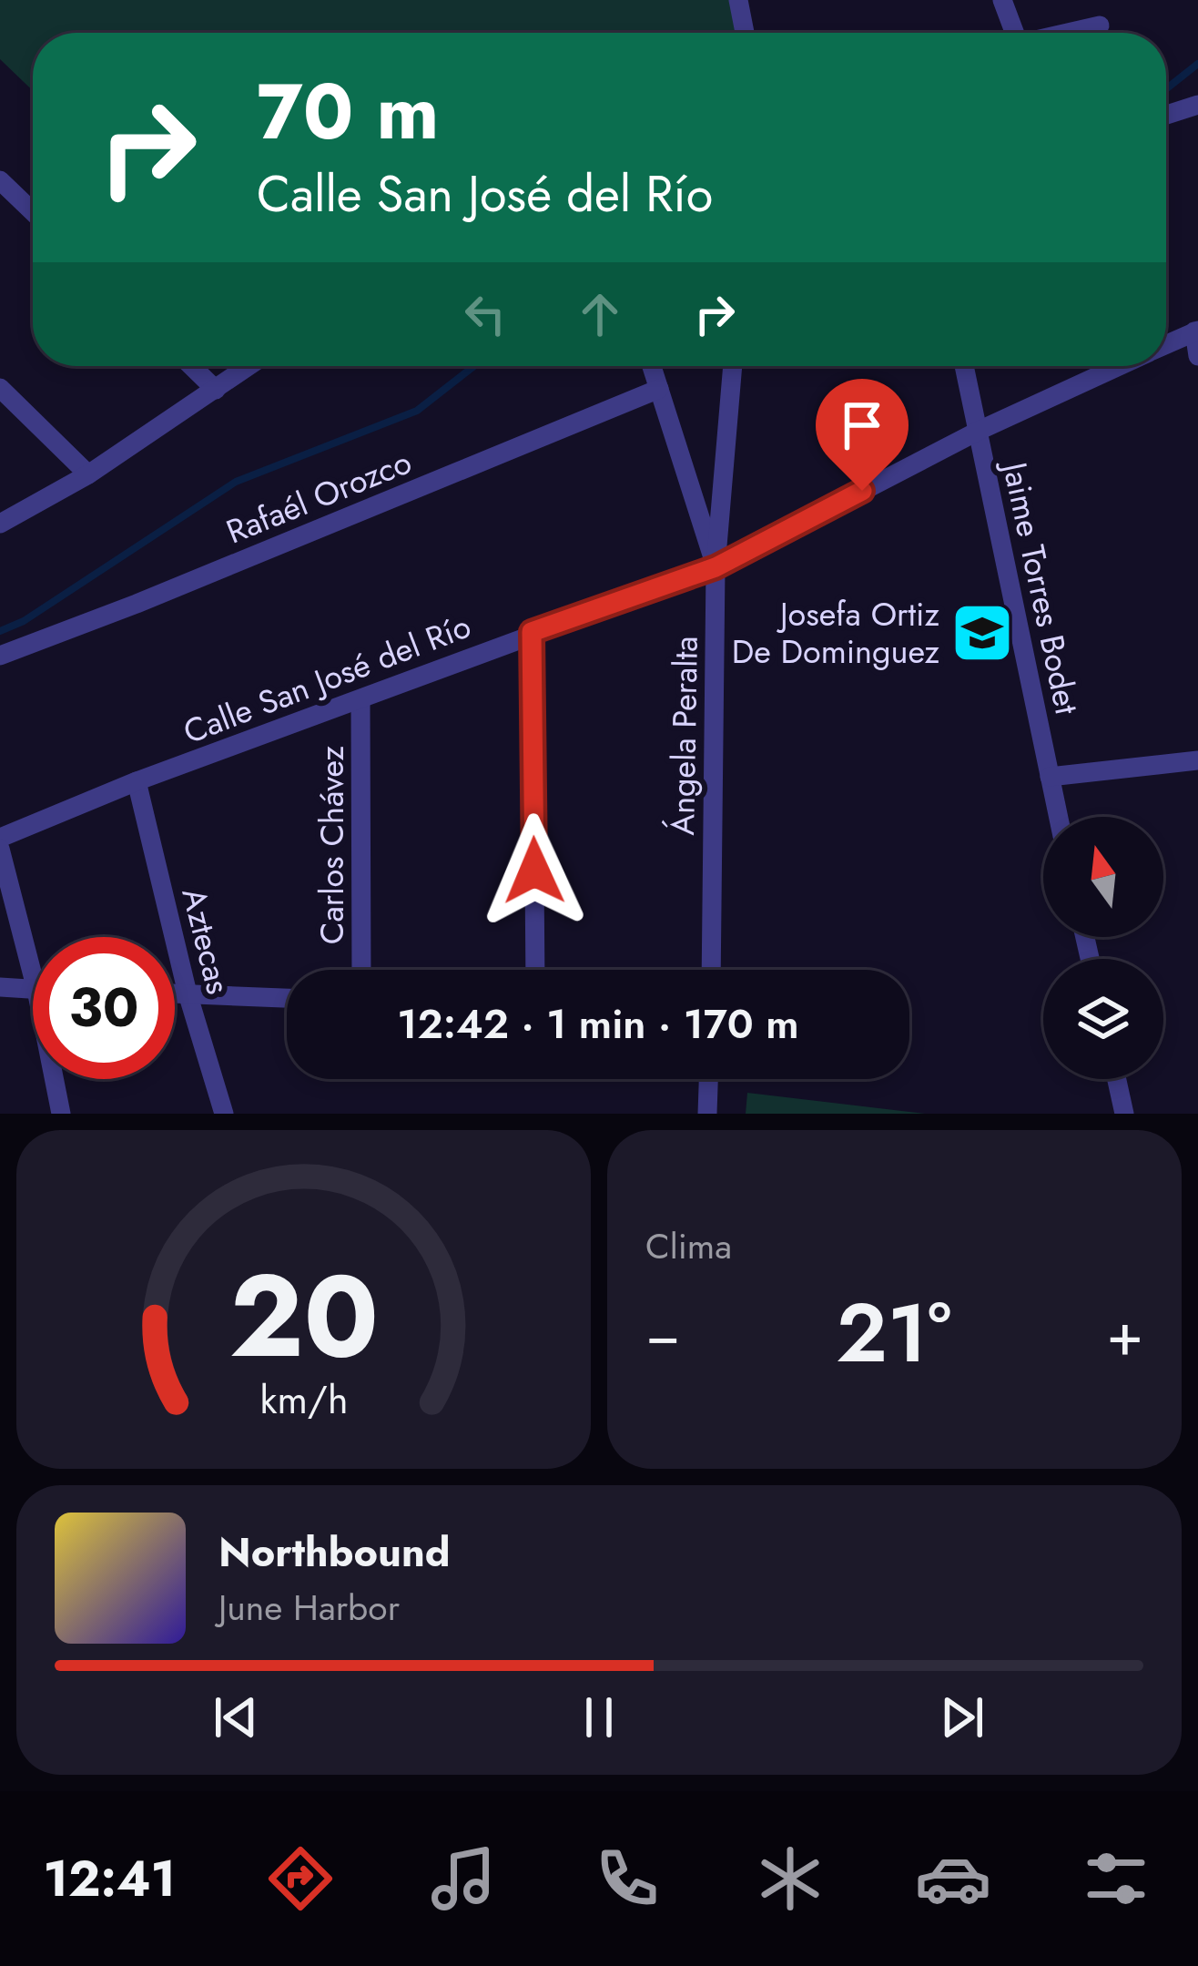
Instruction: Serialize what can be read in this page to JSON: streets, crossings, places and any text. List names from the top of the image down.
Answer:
{
  "streets": {
    "street": [
      "Rafaél Orozco",
      "Jaime Torres Bodet",
      "Calle San José del Río",
      "Ángela Peralta",
      "Carlos Chávez",
      "Aztecas"
    ]
  },
  "crossings": [
    ["Jaime Torres Bodet", "Calle San José del Río"],
    ["Calle San José del Río", "Ángela Peralta"],
    ["Calle San José del Río", "Carlos Chávez"],
    ["Calle San José del Río", "Aztecas"]
  ],
  "places": {
    "school or university": ["Josefa Ortiz De Dominguez"]
  },
  "north": "top",
  "page": {
    "turn": ["70 m", "Calle San José del Río"],
    "limit": "30",
    "trip": "12:42 · 1 min · 170 m",
    "tile": "Clima",
    "heat": ["−", "21°", "+"],
    "song": ["Northbound", "June Harbor"],
    "tabs": "12:41",
    "gauge": ["20", "km/h"]
  }
}
